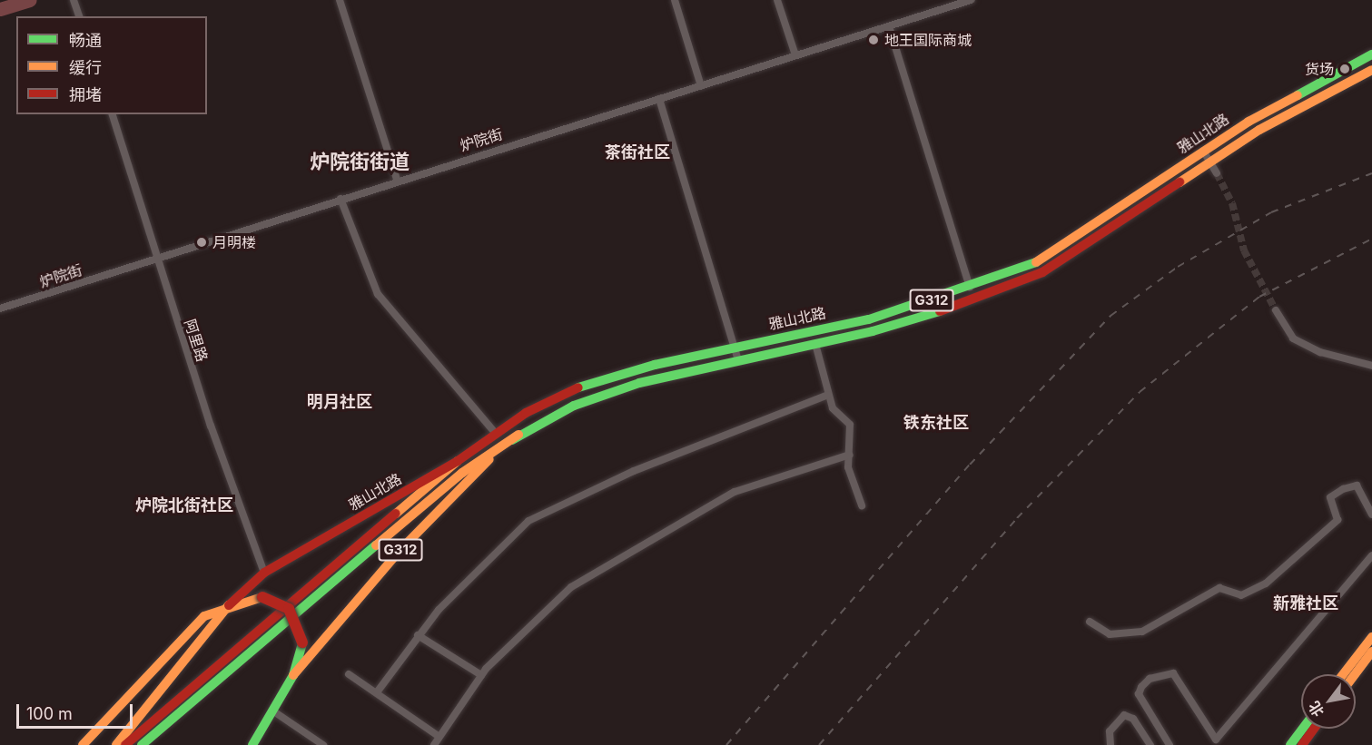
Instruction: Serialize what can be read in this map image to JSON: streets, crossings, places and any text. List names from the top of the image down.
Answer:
{
  "streets": {
    "main road": ["雅山北路", "G312"],
    "street": ["炉院街", "阿里路"]
  },
  "crossings": [
    ["雅山北路", "G312"],
    ["雅山北路", "阿里路"],
    ["炉院街", "阿里路"]
  ],
  "districts": [
    "茶街社区",
    "炉院街街道",
    "明月社区",
    "铁东社区",
    "炉院北街社区",
    "新雅社区"
  ],
  "places": ["地王国际商城", "货场", "月明楼"],
  "legend": ["畅通", "缓行", "拥堵"],
  "scale_bar": "100 m",
  "north": "bottom left"
}
